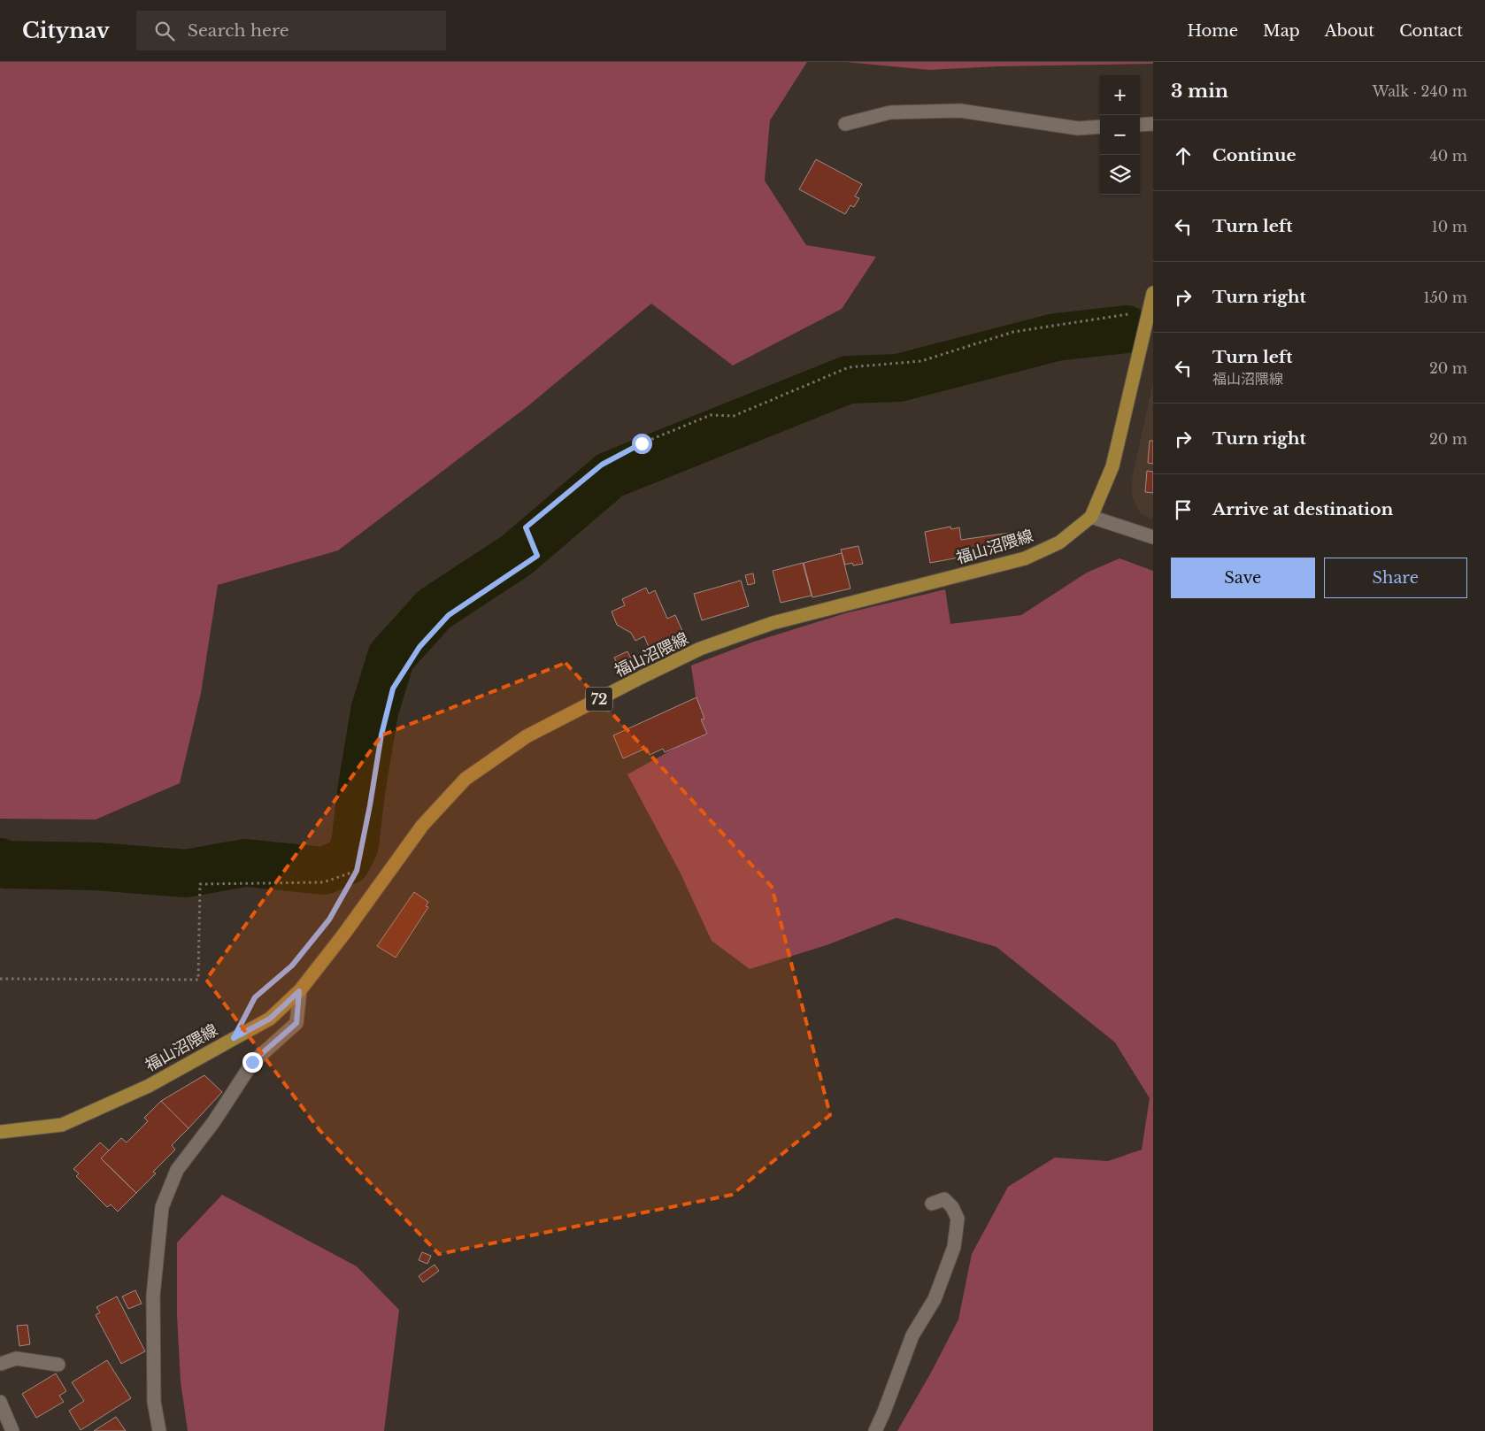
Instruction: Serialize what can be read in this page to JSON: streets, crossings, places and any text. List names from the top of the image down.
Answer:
{
  "streets": {
    "main road": ["福山沼隈線", "72"]
  },
  "page": {
    "header": "Citynav",
    "search": "Search here",
    "nav": [
      "Home",
      "Map",
      "About",
      "Contact"
    ],
    "heading": ["3 min", "Walk · 240 m"],
    "map_buttons": ["+", "−"],
    "list": [
      ["Continue", "40 m"],
      ["Turn left", "10 m"],
      ["Turn right", "150 m"],
      ["Turn left", "福山沼隈線", "20 m"],
      ["Turn right", "20 m"],
      "Arrive at destination"
    ],
    "buttons": ["Save", "Share"]
  }
}
